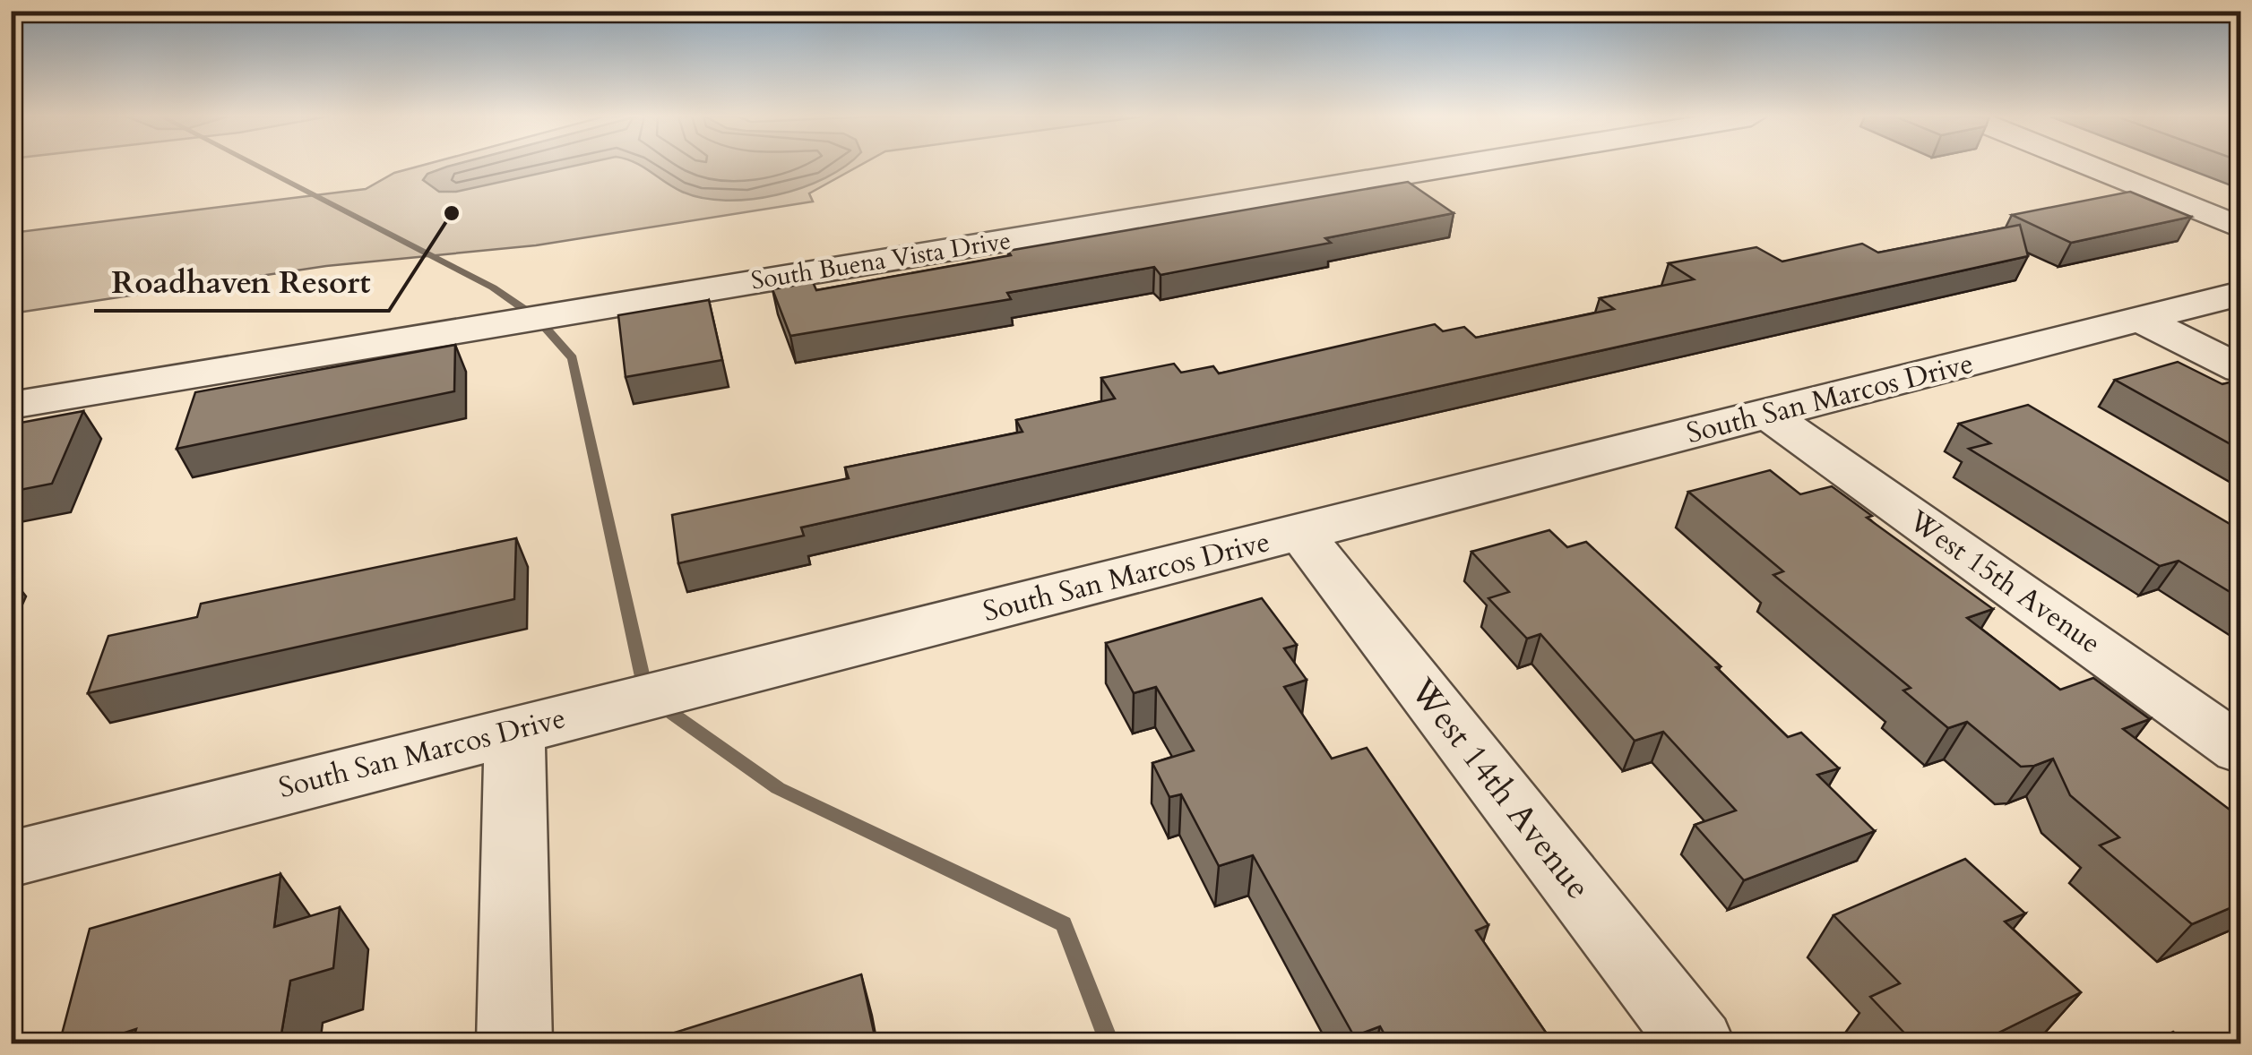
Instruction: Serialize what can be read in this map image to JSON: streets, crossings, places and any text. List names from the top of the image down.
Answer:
{
  "streets": {
    "street": [
      "South Buena Vista Drive",
      "South San Marcos Drive",
      "West 15th Avenue",
      "West 14th Avenue"
    ]
  },
  "crossings": [
    ["South San Marcos Drive", "West 15th Avenue"],
    ["South San Marcos Drive", "West 14th Avenue"]
  ],
  "places": ["Roadhaven Resort"]
}
